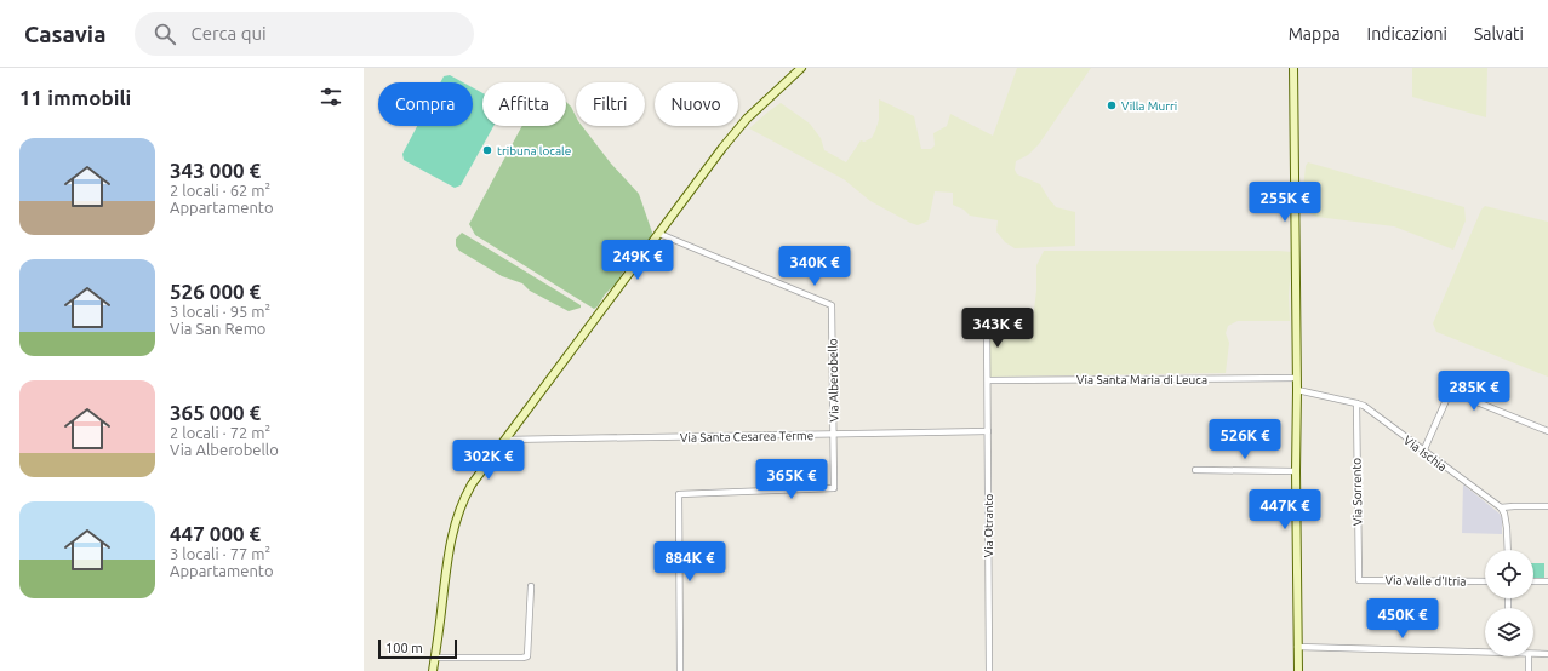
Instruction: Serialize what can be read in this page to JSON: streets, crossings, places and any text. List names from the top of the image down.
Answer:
{
  "streets": {
    "street": [
      "Via Santa Maria di Leuca",
      "Via Alberobello",
      "Via Santa Cesarea Terme",
      "Via Ischia",
      "Via Sorrento",
      "Via Otranto",
      "Via Valle d'Itria"
    ]
  },
  "crossings": [
    ["Via Santa Maria di Leuca", "Via Otranto"],
    ["Via Alberobello", "Via Santa Cesarea Terme"],
    ["Via Santa Cesarea Terme", "Via Otranto"],
    ["Via Ischia", "Via Sorrento"],
    ["Via Sorrento", "Via Valle d'Itria"]
  ],
  "places": ["Villa Murri", "tribuna locale"],
  "scale_bar": "100 m",
  "page": {
    "header": "Casavia",
    "search": "Cerca qui",
    "nav": ["Mappa", "Indicazioni", "Salvati"],
    "heading": "11 immobili",
    "chip": [
      "Compra",
      "Affitta",
      "Filtri",
      "Nuovo"
    ],
    "list": [
      {
        "name": "343 000 €",
        "note": "2 locali · 62 m² · Appartamento"
      },
      {
        "name": "526 000 €",
        "note": "3 locali · 95 m² · Via San Remo"
      },
      {
        "name": "365 000 €",
        "note": "2 locali · 72 m² · Via Alberobello"
      },
      {
        "name": "447 000 €",
        "note": "3 locali · 77 m² · Appartamento"
      }
    ],
    "price": [
      "255K €",
      "249K €",
      "340K €",
      "343K €",
      "285K €",
      "526K €",
      "302K €",
      "365K €",
      "447K €",
      "884K €",
      "450K €"
    ],
    "scale": "100 m"
  }
}
